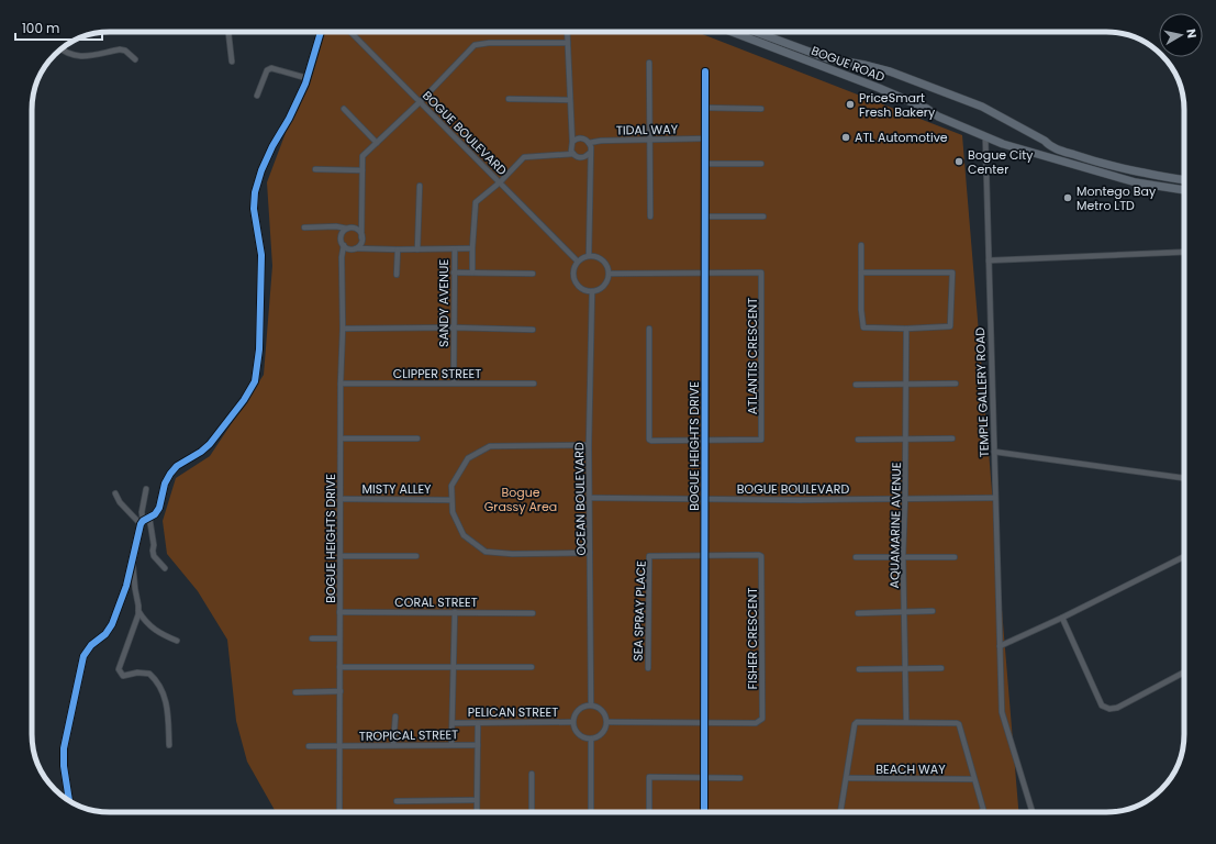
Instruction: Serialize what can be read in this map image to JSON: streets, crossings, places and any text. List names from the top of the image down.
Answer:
{
  "streets": {
    "main road": ["BOGUE ROAD"],
    "street": [
      "TIDAL WAY",
      "BOGUE BOULEVARD",
      "SANDY AVENUE",
      "ATLANTIS CRESCENT",
      "CLIPPER STREET",
      "TEMPLE GALLERY ROAD",
      "BOGUE HEIGHTS DRIVE",
      "MISTY ALLEY",
      "OCEAN BOULEVARD",
      "AQUAMARINE AVENUE",
      "CORAL STREET",
      "SEA SPRAY PLACE",
      "FISHER CRESCENT",
      "PELICAN STREET",
      "TROPICAL STREET",
      "BEACH WAY"
    ]
  },
  "crossings": [
    ["BOGUE ROAD", "TEMPLE GALLERY ROAD"],
    ["TIDAL WAY", "BOGUE HEIGHTS DRIVE"],
    ["BOGUE BOULEVARD", "TEMPLE GALLERY ROAD"],
    ["BOGUE BOULEVARD", "BOGUE HEIGHTS DRIVE"],
    ["BOGUE BOULEVARD", "OCEAN BOULEVARD"],
    ["BOGUE BOULEVARD", "AQUAMARINE AVENUE"],
    ["SANDY AVENUE", "CLIPPER STREET"],
    ["SANDY AVENUE", "BOGUE HEIGHTS DRIVE"],
    ["ATLANTIS CRESCENT", "BOGUE HEIGHTS DRIVE"],
    ["CLIPPER STREET", "BOGUE HEIGHTS DRIVE"],
    ["BOGUE HEIGHTS DRIVE", "MISTY ALLEY"],
    ["BOGUE HEIGHTS DRIVE", "CORAL STREET"],
    ["BOGUE HEIGHTS DRIVE", "SEA SPRAY PLACE"],
    ["BOGUE HEIGHTS DRIVE", "FISHER CRESCENT"],
    ["BOGUE HEIGHTS DRIVE", "TROPICAL STREET"],
    ["OCEAN BOULEVARD", "PELICAN STREET"],
    ["SEA SPRAY PLACE", "FISHER CRESCENT"]
  ],
  "parks": ["Bogue Grassy Area"],
  "places": [
    "PriceSmart Fresh Bakery",
    "ATL Automotive",
    "Bogue City Center",
    "Montego Bay Metro LTD"
  ],
  "scale_bar": "100 m",
  "north": "right"
}
